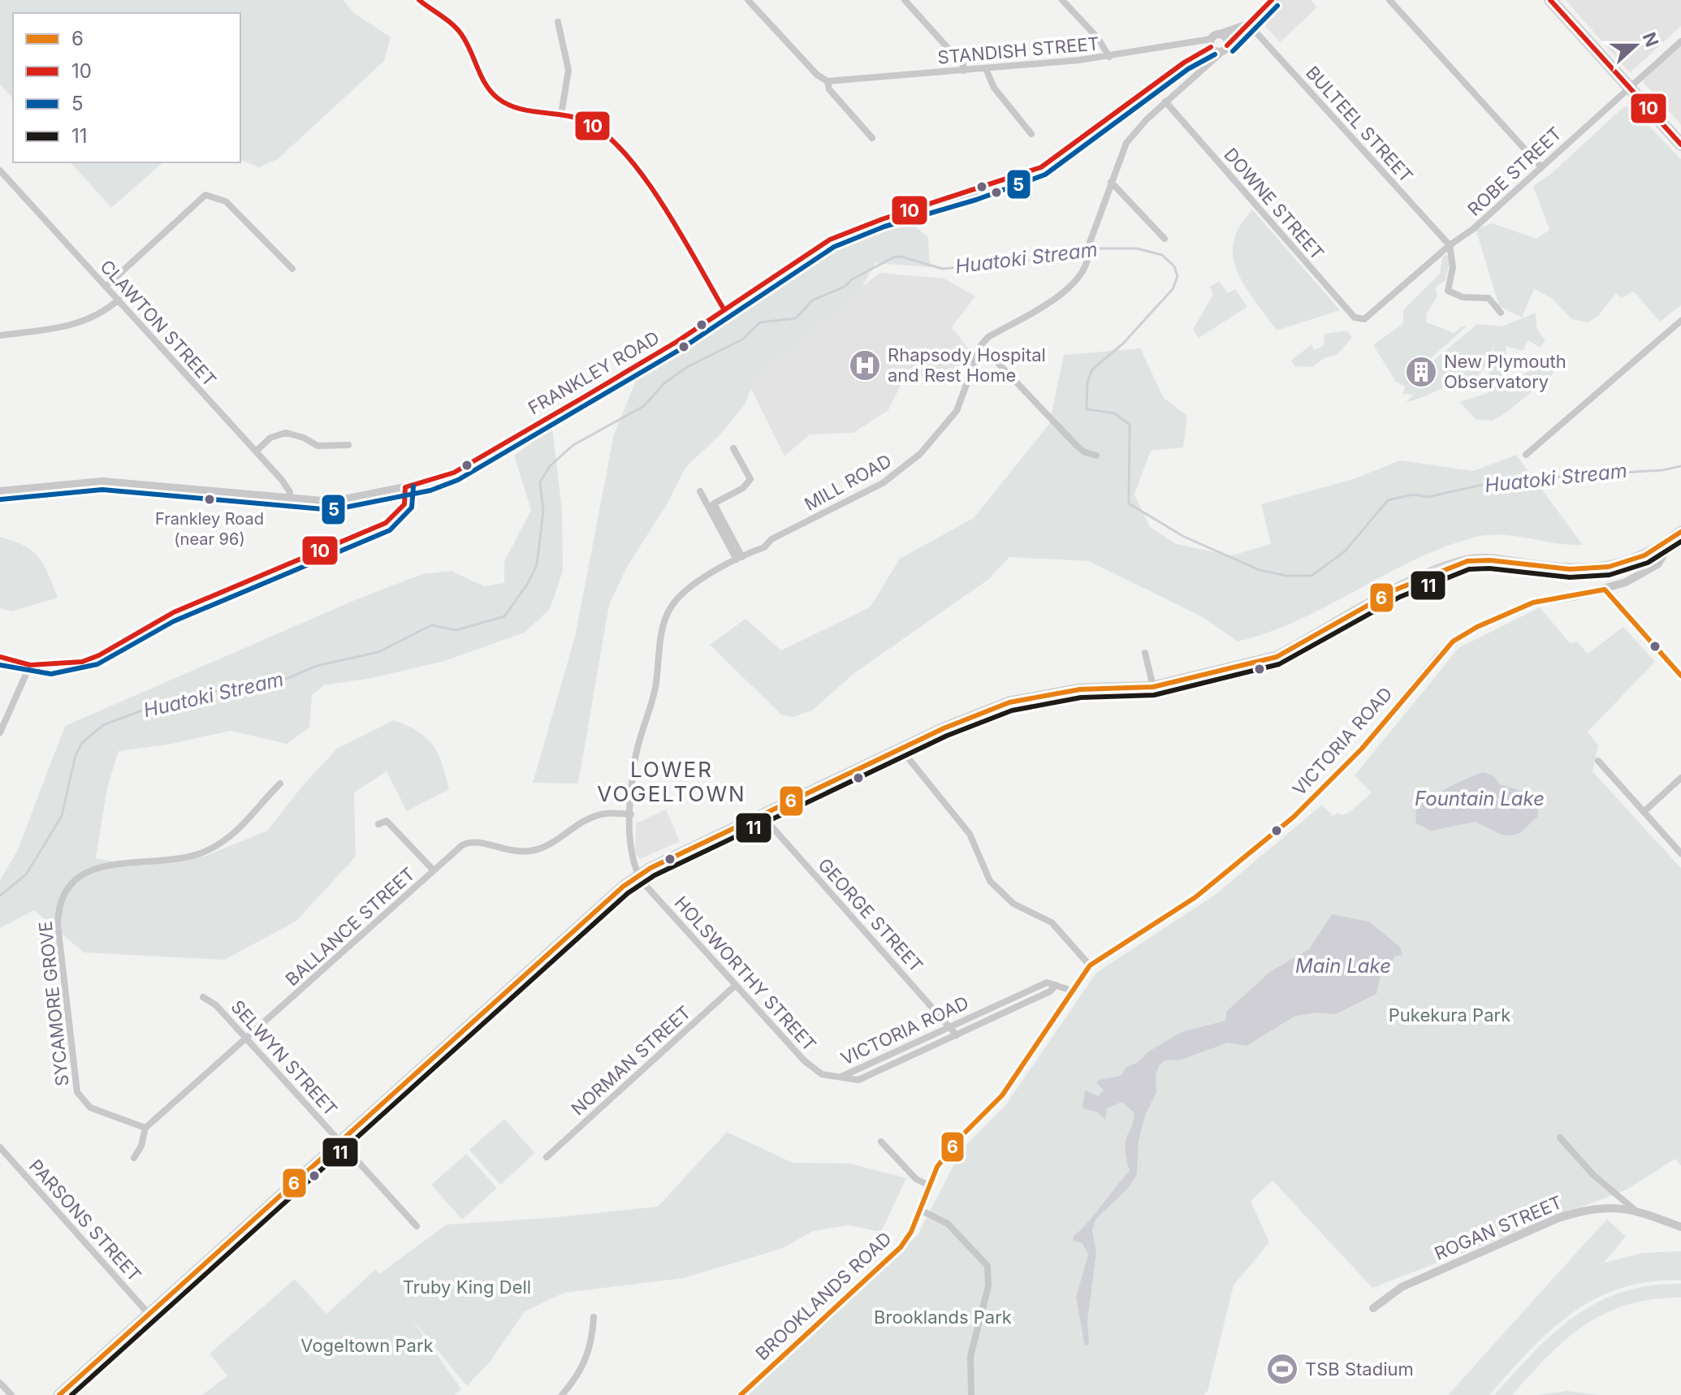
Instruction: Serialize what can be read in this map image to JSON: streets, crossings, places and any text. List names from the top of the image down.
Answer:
{
  "streets": {
    "street": [
      "STANDISH STREET",
      "BULTEEL STREET",
      "ROBE STREET",
      "DOWNE STREET",
      "CLAWTON STREET",
      "FRANKLEY ROAD",
      "MILL ROAD",
      "VICTORIA ROAD",
      "GEORGE STREET",
      "BALLANCE STREET",
      "HOLSWORTHY STREET",
      "SYCAMORE GROVE",
      "SELWYN STREET",
      "NORMAN STREET",
      "PARSONS STREET",
      "ROGAN STREET",
      "BROOKLANDS ROAD"
    ]
  },
  "crossings": [
    ["STANDISH STREET", "FRANKLEY ROAD"],
    ["BULTEEL STREET", "ROBE STREET"],
    ["BULTEEL STREET", "FRANKLEY ROAD"],
    ["ROBE STREET", "DOWNE STREET"],
    ["CLAWTON STREET", "FRANKLEY ROAD"],
    ["MILL ROAD", "BALLANCE STREET"],
    ["MILL ROAD", "HOLSWORTHY STREET"],
    ["VICTORIA ROAD", "GEORGE STREET"],
    ["VICTORIA ROAD", "HOLSWORTHY STREET"],
    ["VICTORIA ROAD", "BROOKLANDS ROAD"],
    ["BALLANCE STREET", "SYCAMORE GROVE"],
    ["BALLANCE STREET", "SELWYN STREET"],
    ["HOLSWORTHY STREET", "NORMAN STREET"]
  ],
  "districts": ["LOWER VOGELTOWN"],
  "water": ["Huatoki Stream", "Fountain Lake", "Main Lake"],
  "parks": [
    "Pukekura Park",
    "Truby King Dell",
    "Brooklands Park",
    "Vogeltown Park"
  ],
  "places": {
    "hospital": ["Rhapsody Hospital and Rest Home"],
    "building": ["New Plymouth Observatory"],
    "other": ["Frankley Road (near 96)"],
    "sports": ["TSB Stadium"]
  },
  "lines": [
    "transit line 10",
    "transit line 5",
    "transit line 6",
    "transit line 11"
  ],
  "legend": [
    "6",
    "10",
    "5",
    "11"
  ],
  "north": "right"
}
